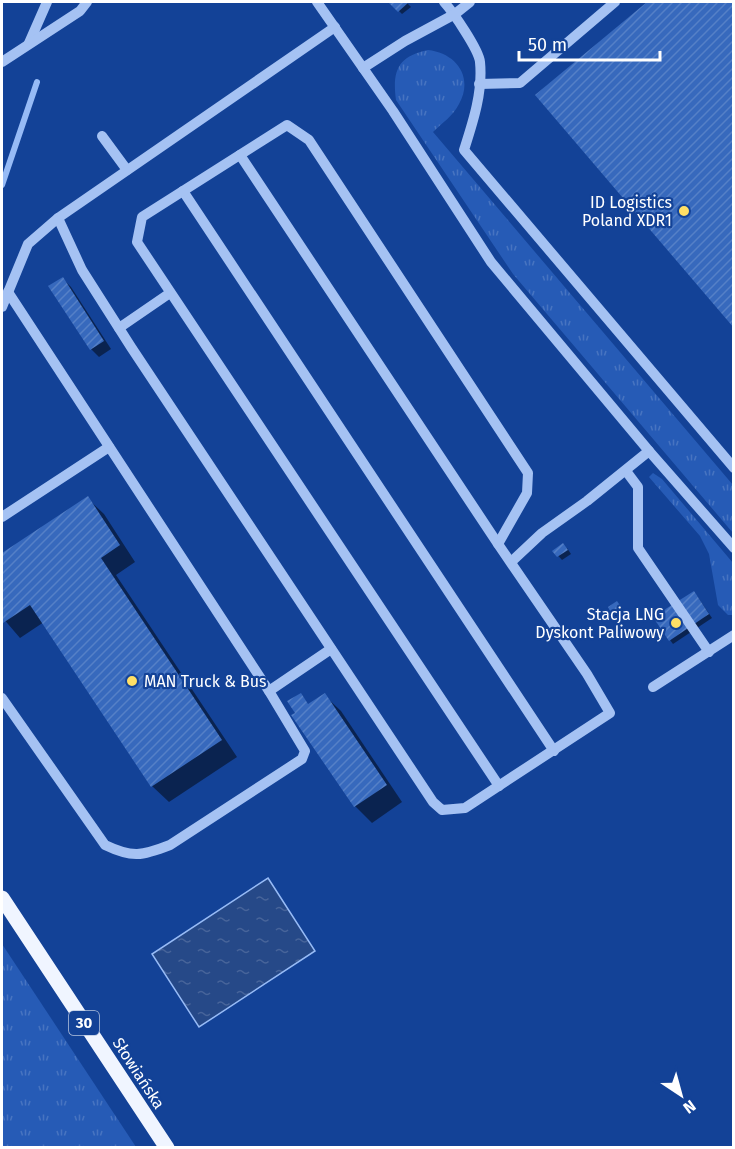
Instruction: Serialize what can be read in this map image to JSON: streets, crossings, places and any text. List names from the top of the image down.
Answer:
{
  "streets": {
    "main road": ["30", "Słowiańska"]
  },
  "places": ["ID Logistics Poland XDR1", "Stacja LNG Dyskont Paliwowy", "MAN Truck & Bus"],
  "scale_bar": "50 m",
  "north": "bottom right"
}
